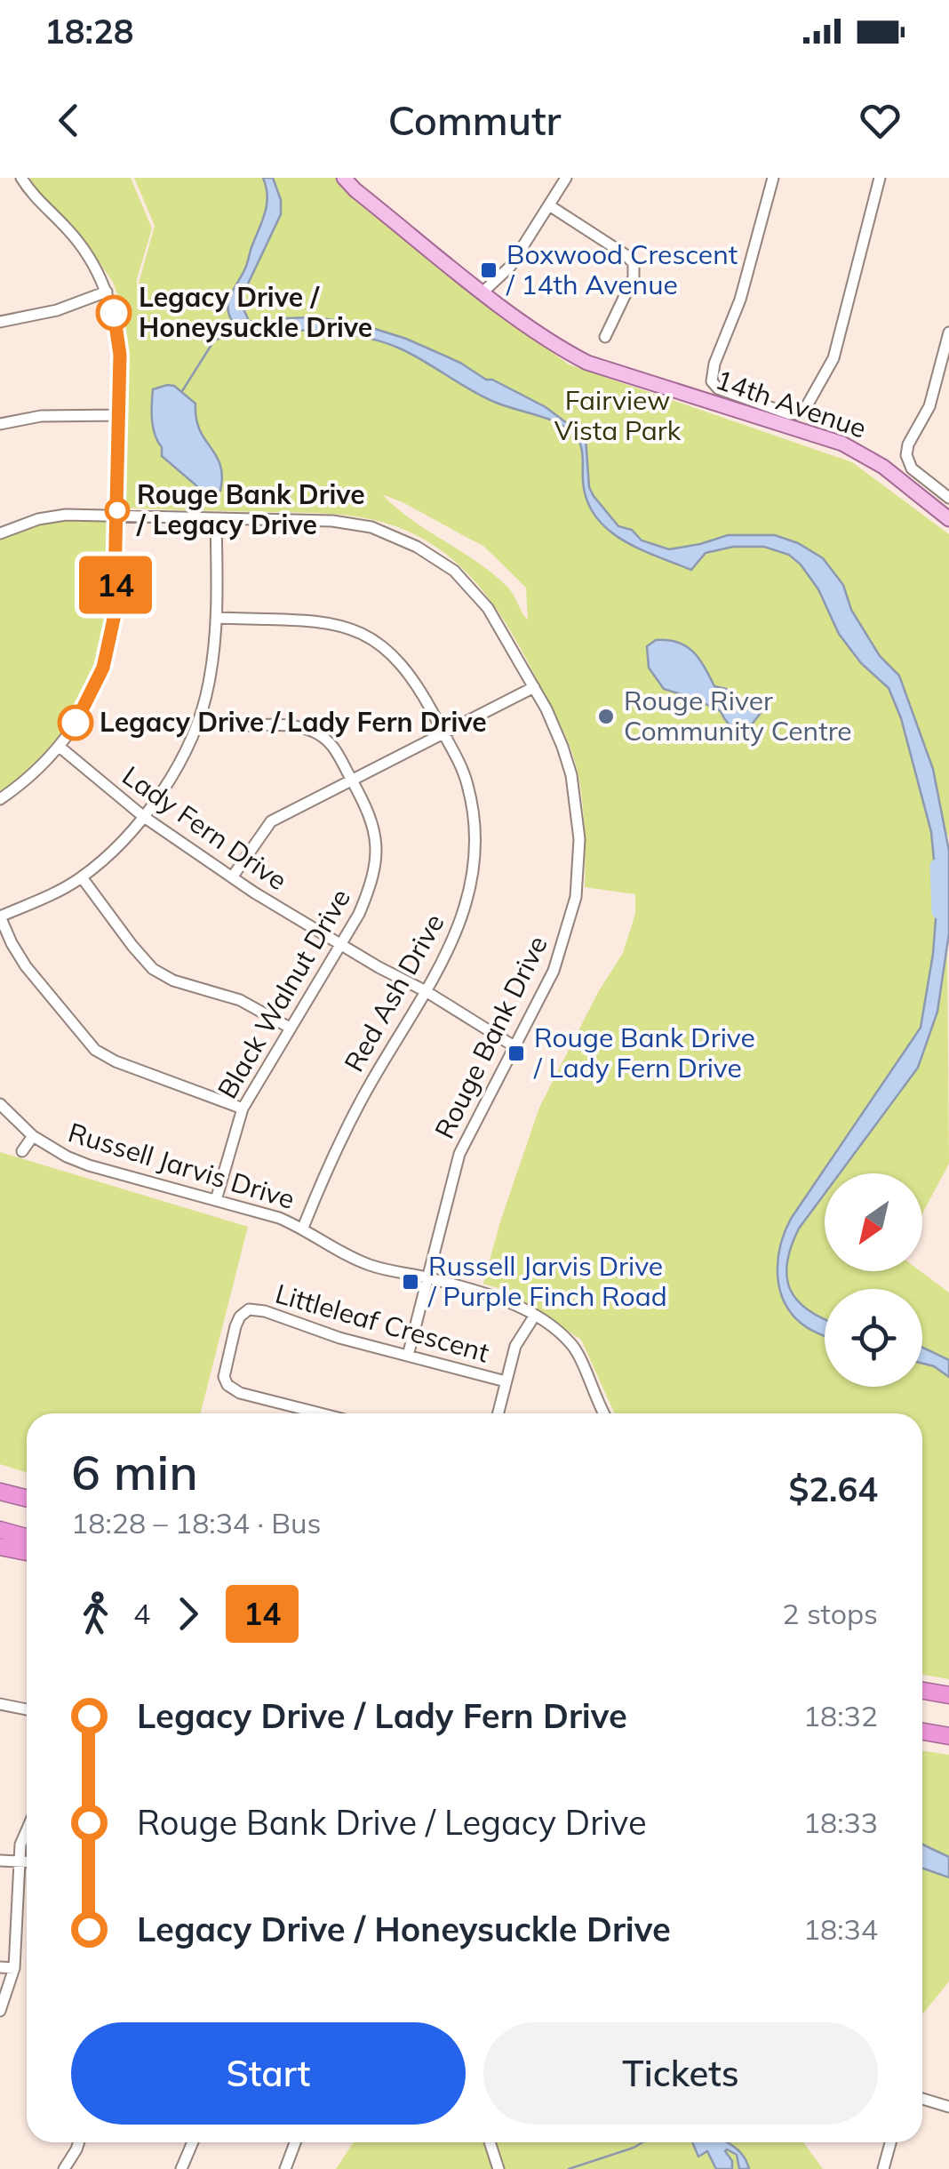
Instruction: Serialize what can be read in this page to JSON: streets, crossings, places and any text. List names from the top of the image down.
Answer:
{
  "streets": {
    "main road": ["14th Avenue"],
    "street": [
      "Lady Fern Drive",
      "Red Ash Drive",
      "Black Walnut Drive",
      "Rouge Bank Drive",
      "Russell Jarvis Drive",
      "Littleleaf Crescent"
    ]
  },
  "crossings": [
    ["Lady Fern Drive", "Red Ash Drive"],
    ["Lady Fern Drive", "Black Walnut Drive"],
    ["Lady Fern Drive", "Rouge Bank Drive"],
    ["Red Ash Drive", "Russell Jarvis Drive"],
    ["Black Walnut Drive", "Russell Jarvis Drive"],
    ["Rouge Bank Drive", "Russell Jarvis Drive"],
    ["Rouge Bank Drive", "Littleleaf Crescent"]
  ],
  "parks": ["Fairview Vista Park"],
  "places": {
    "transit": ["Boxwood Crescent / 14th Avenue", "Rouge Bank Drive / Lady Fern Drive", "Russell Jarvis Drive / Purple Finch Road"],
    "other": [
      "Legacy Drive / Honeysuckle Drive",
      "Rouge Bank Drive / Legacy Drive",
      "Rouge River Community Centre",
      "Legacy Drive / Lady Fern Drive"
    ]
  },
  "lines": ["bus line 14"],
  "north": "bottom left",
  "page": {
    "status": "18:28",
    "header": "Commutr",
    "on_map": "14",
    "heading": ["6 min", "18:28 – 18:34 · Bus", "$2.64"],
    "legs": ["4", "14", "2 stops"],
    "list": [
      {
        "name": "Legacy Drive / Lady Fern Drive",
        "value": "18:32"
      },
      {
        "name": "Rouge Bank Drive / Legacy Drive",
        "value": "18:33"
      },
      {
        "name": "Legacy Drive / Honeysuckle Drive",
        "value": "18:34"
      }
    ],
    "buttons": ["Start", "Tickets"]
  }
}
